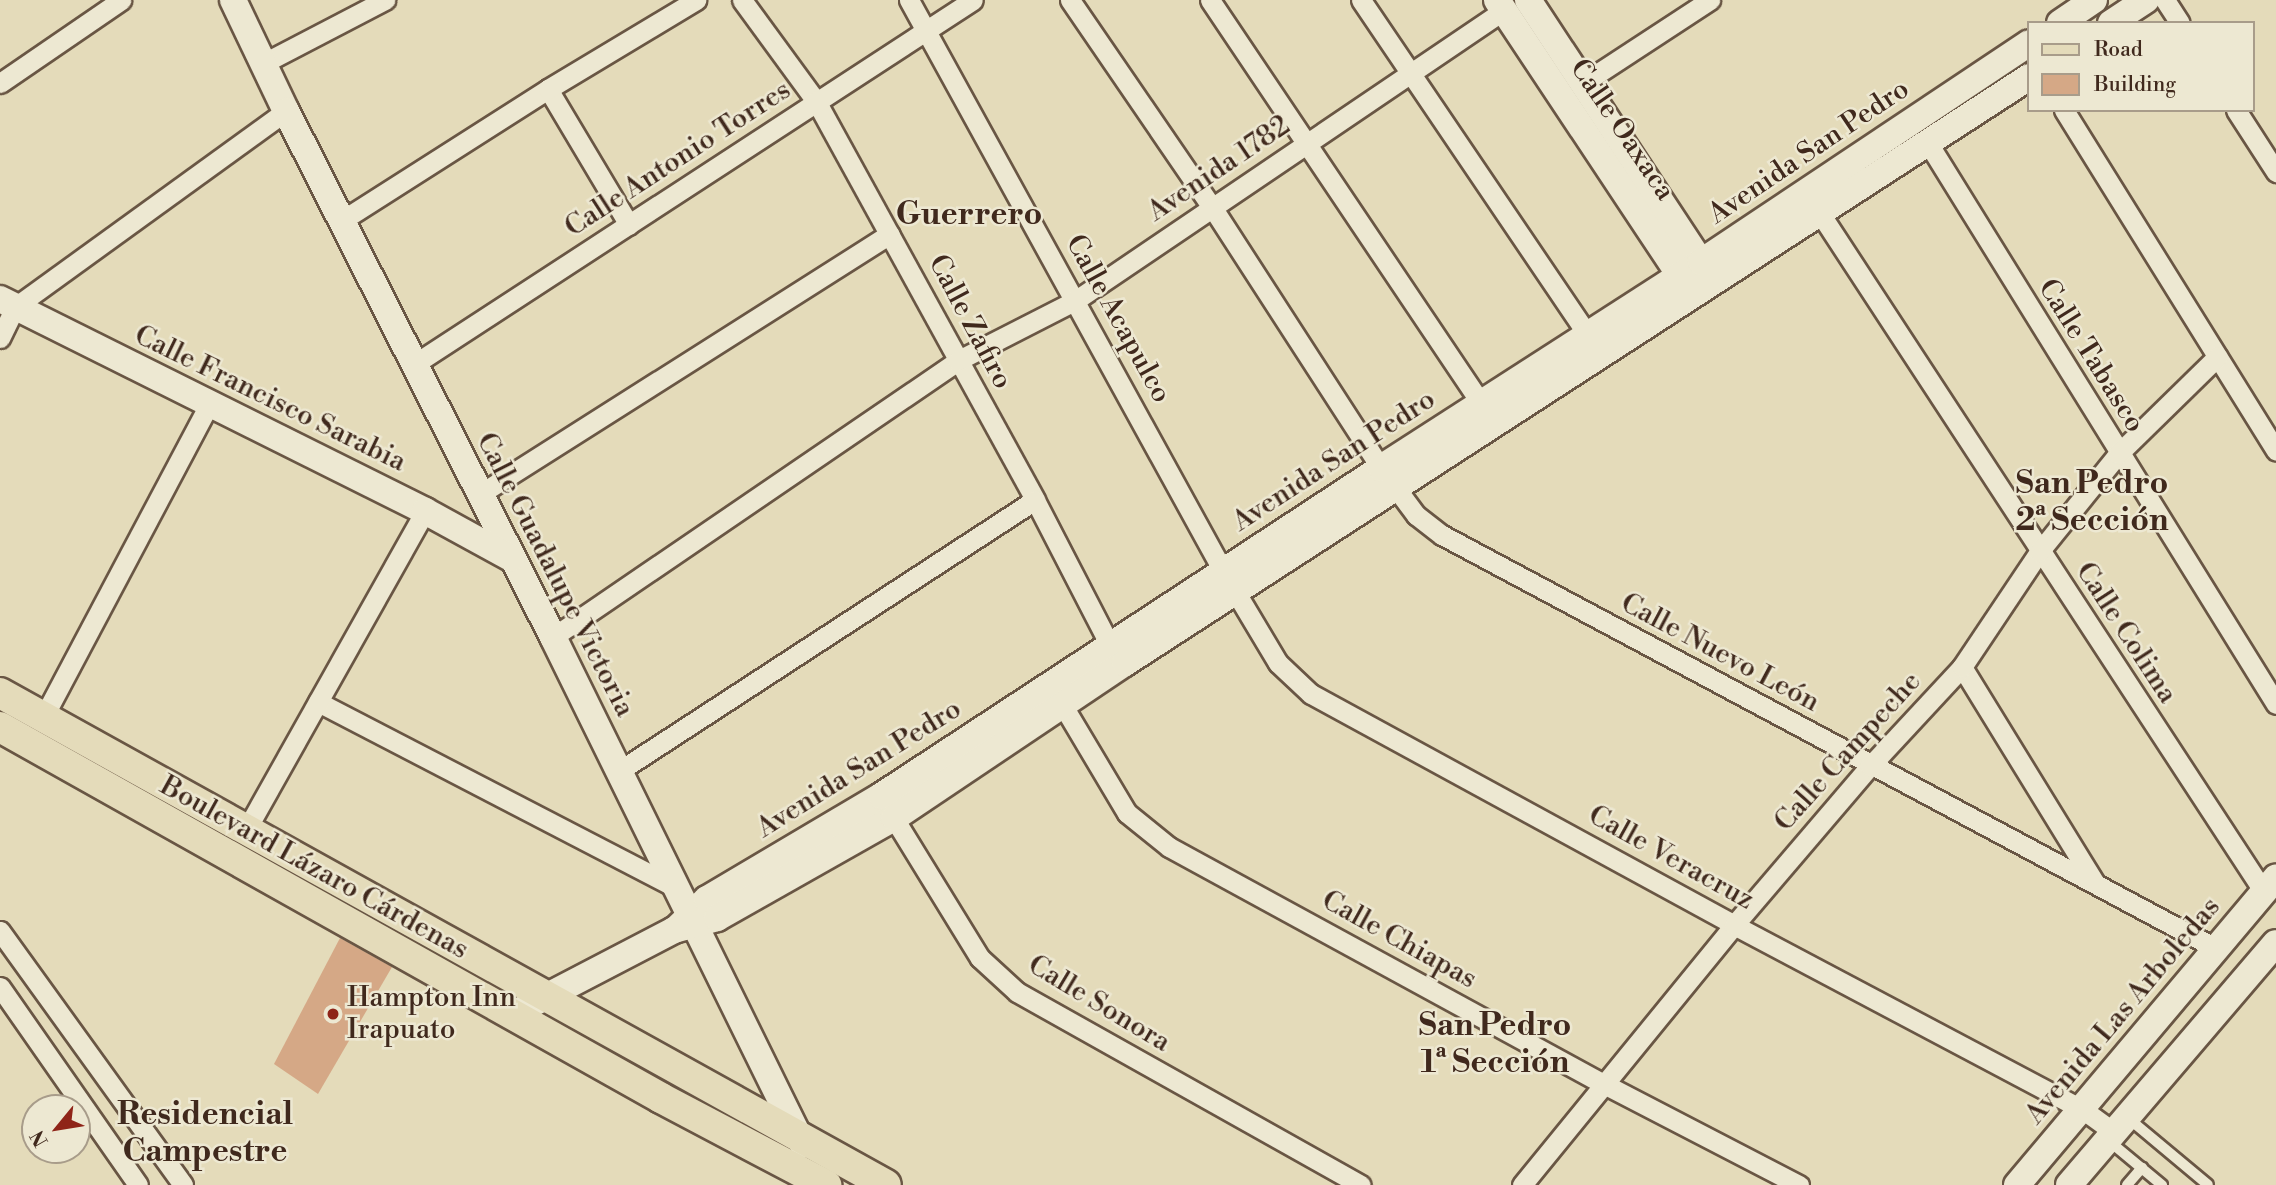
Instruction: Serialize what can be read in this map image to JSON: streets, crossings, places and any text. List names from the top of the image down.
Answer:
{
  "streets": {
    "main road": ["Boulevard Lázaro Cárdenas"],
    "street": [
      "Calle Oaxaca",
      "Avenida San Pedro",
      "Calle Antonio Torres",
      "Avenida 1782",
      "Calle Acapulco",
      "Calle Zafiro",
      "Calle Tabasco",
      "Calle Francisco Sarabia",
      "Calle Guadalupe Victoria",
      "Calle Colima",
      "Calle Nuevo León",
      "Calle Campeche",
      "Calle Veracruz",
      "Calle Chiapas",
      "Calle Sonora",
      "Avenida Las Arboledas"
    ]
  },
  "crossings": [
    ["Calle Oaxaca", "Avenida San Pedro"],
    ["Calle Oaxaca", "Avenida 1782"],
    ["Avenida San Pedro", "Calle Acapulco"],
    ["Avenida San Pedro", "Calle Zafiro"],
    ["Avenida San Pedro", "Calle Tabasco"],
    ["Avenida San Pedro", "Calle Guadalupe Victoria"],
    ["Avenida San Pedro", "Calle Colima"],
    ["Avenida San Pedro", "Calle Nuevo León"],
    ["Avenida San Pedro", "Calle Veracruz"],
    ["Avenida San Pedro", "Boulevard Lázaro Cárdenas"],
    ["Avenida San Pedro", "Calle Chiapas"],
    ["Avenida San Pedro", "Calle Sonora"],
    ["Calle Antonio Torres", "Calle Acapulco"],
    ["Calle Antonio Torres", "Calle Zafiro"],
    ["Calle Antonio Torres", "Calle Guadalupe Victoria"],
    ["Avenida 1782", "Calle Acapulco"],
    ["Avenida 1782", "Calle Zafiro"],
    ["Avenida 1782", "Calle Guadalupe Victoria"],
    ["Avenida 1782", "Calle Nuevo León"],
    ["Calle Acapulco", "Calle Veracruz"],
    ["Calle Tabasco", "Calle Campeche"],
    ["Calle Francisco Sarabia", "Calle Guadalupe Victoria"],
    ["Calle Guadalupe Victoria", "Boulevard Lázaro Cárdenas"],
    ["Calle Colima", "Calle Campeche"],
    ["Calle Colima", "Avenida Las Arboledas"],
    ["Calle Nuevo León", "Calle Campeche"],
    ["Calle Nuevo León", "Avenida Las Arboledas"],
    ["Calle Campeche", "Calle Veracruz"],
    ["Calle Campeche", "Calle Chiapas"],
    ["Calle Veracruz", "Avenida Las Arboledas"]
  ],
  "districts": [
    "Guerrero",
    "San Pedro 2ª Sección",
    "San Pedro 1ª Sección",
    "Residencial Campestre"
  ],
  "places": ["Hampton Inn Irapuato"],
  "legend": ["Road", "Building"],
  "north": "bottom left"
}
